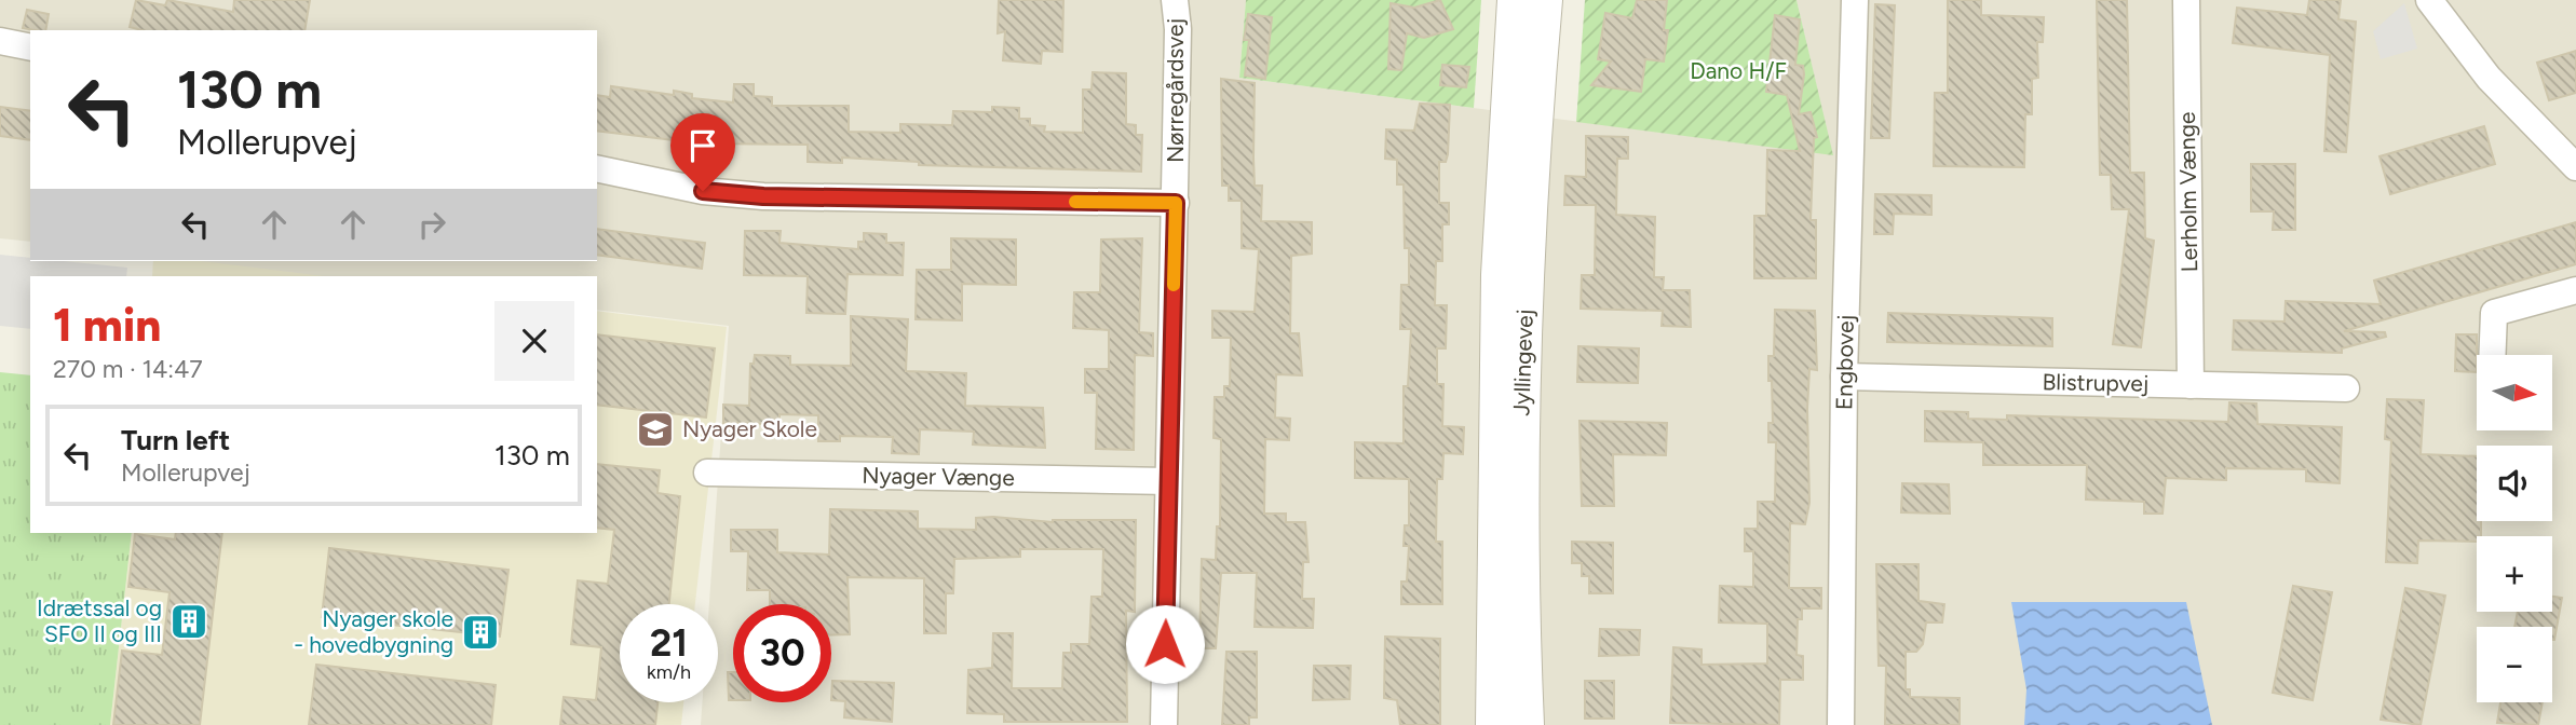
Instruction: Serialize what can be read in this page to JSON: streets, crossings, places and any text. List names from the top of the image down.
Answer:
{
  "streets": {
    "street": [
      "Nørregårdsvej",
      "Lerholm Vænge",
      "Jyllingevej",
      "Engbovej",
      "Blistrupvej",
      "Nyager Vænge"
    ]
  },
  "crossings": [
    ["Nørregårdsvej", "Nyager Vænge"],
    ["Lerholm Vænge", "Blistrupvej"],
    ["Engbovej", "Blistrupvej"]
  ],
  "parks": ["Dano H/F"],
  "places": {
    "school or university": ["Nyager Skole"],
    "building": ["Idrætssal og SFO II og III", "Nyager skole - hovedbygning"]
  },
  "north": "right",
  "page": {
    "turn": ["130 m", "Mollerupvej"],
    "heading": ["1 min", "270 m · 14:47"],
    "map_buttons": ["+", "−"],
    "list": [
      {
        "name": "Turn left",
        "note": "Mollerupvej",
        "value": "130 m"
      }
    ],
    "speed": "21 km/h",
    "limit": "30"
  }
}
